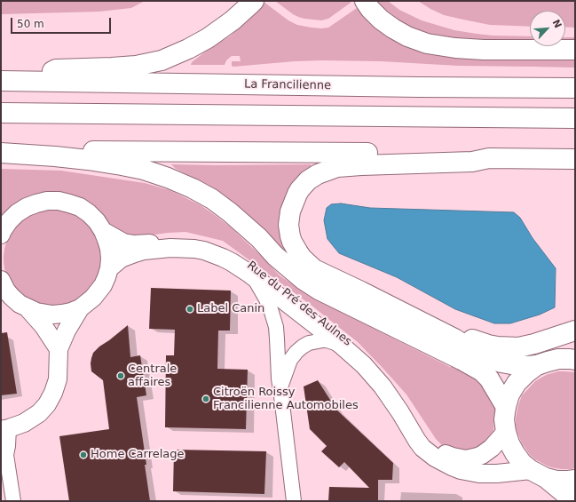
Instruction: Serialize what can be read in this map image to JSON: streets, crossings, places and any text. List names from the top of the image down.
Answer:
{
  "streets": {
    "main road": ["La Francilienne"],
    "street": ["Rue du Pré des Aulnes"]
  },
  "places": [
    "Label Canin",
    "Centrale affaires",
    "Citroën Roissy Francilienne Automobiles",
    "Home Carrelage"
  ],
  "scale_bar": "50 m",
  "north": "top right"
}
